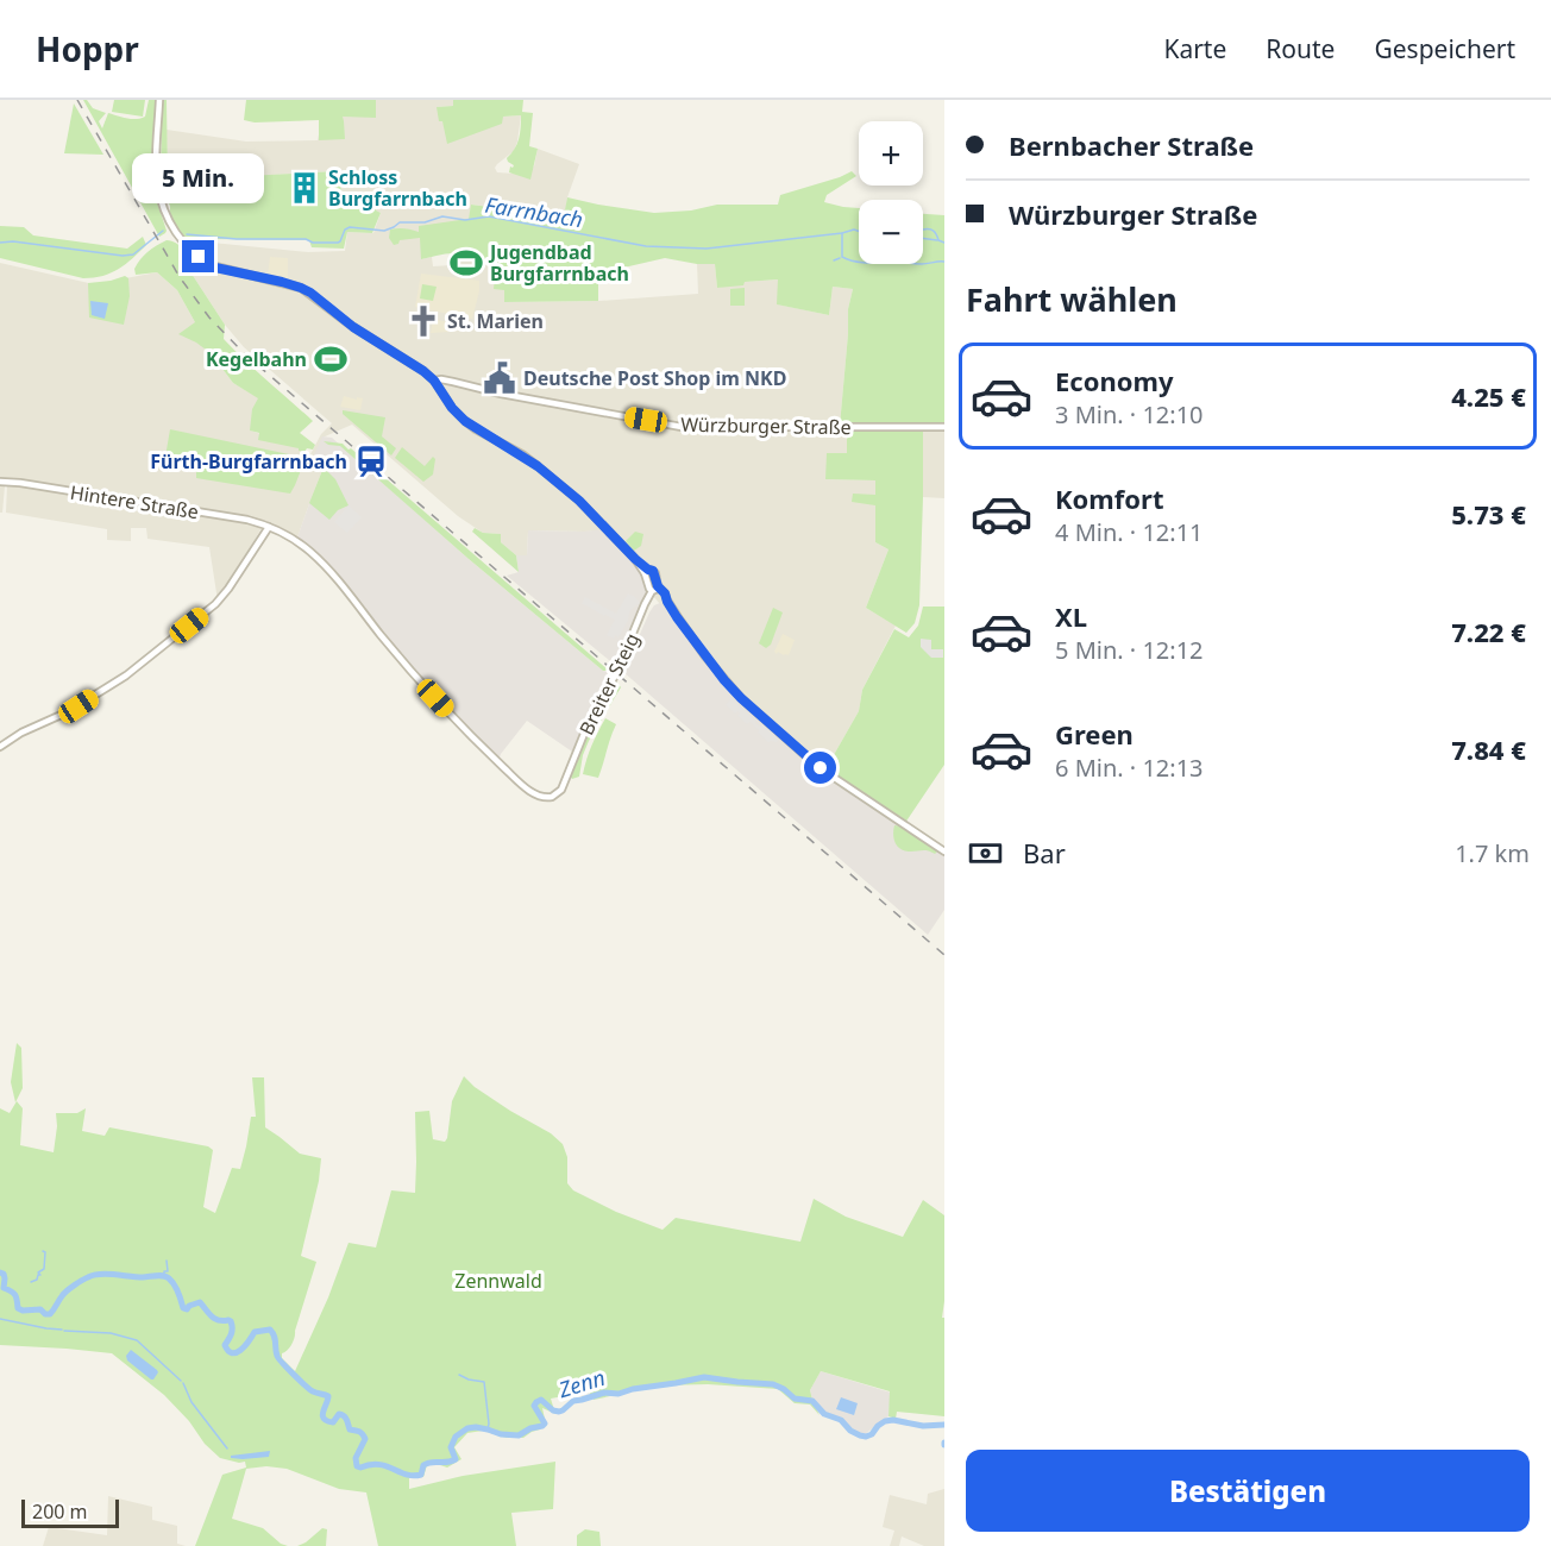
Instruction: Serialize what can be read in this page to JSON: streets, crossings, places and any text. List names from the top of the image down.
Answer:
{
  "streets": {
    "street": ["Würzburger Straße", "Hintere Straße", "Breiter Steig"]
  },
  "crossings": [
    ["Hintere Straße", "Breiter Steig"]
  ],
  "water": ["Farrnbach", "Zenn"],
  "parks": ["Zennwald"],
  "places": {
    "building": ["Schloss Burgfarrnbach"],
    "sports": ["Jugendbad Burgfarrnbach", "Kegelbahn"],
    "church": ["St. Marien"],
    "public building": ["Deutsche Post Shop im NKD"],
    "station": ["Fürth-Burgfarrnbach"]
  },
  "scale_bar": "200 m",
  "page": {
    "header": "Hoppr",
    "nav": ["Karte", "Route", "Gespeichert"],
    "banner": ["Bernbacher Straße", "Würzburger Straße"],
    "map_buttons": ["+", "−"],
    "bubble": "5 Min.",
    "heading": "Fahrt wählen",
    "list": [
      {
        "name": "Economy",
        "note": "3 Min. · 12:10",
        "value": "4.25 €"
      },
      {
        "name": "Komfort",
        "note": "4 Min. · 12:11",
        "value": "5.73 €"
      },
      {
        "name": "XL",
        "note": "5 Min. · 12:12",
        "value": "7.22 €"
      },
      {
        "name": "Green",
        "note": "6 Min. · 12:13",
        "value": "7.84 €"
      }
    ],
    "pay": ["Bar", "1.7 km"],
    "buttons": "Bestätigen",
    "scale": "200 m"
  }
}
